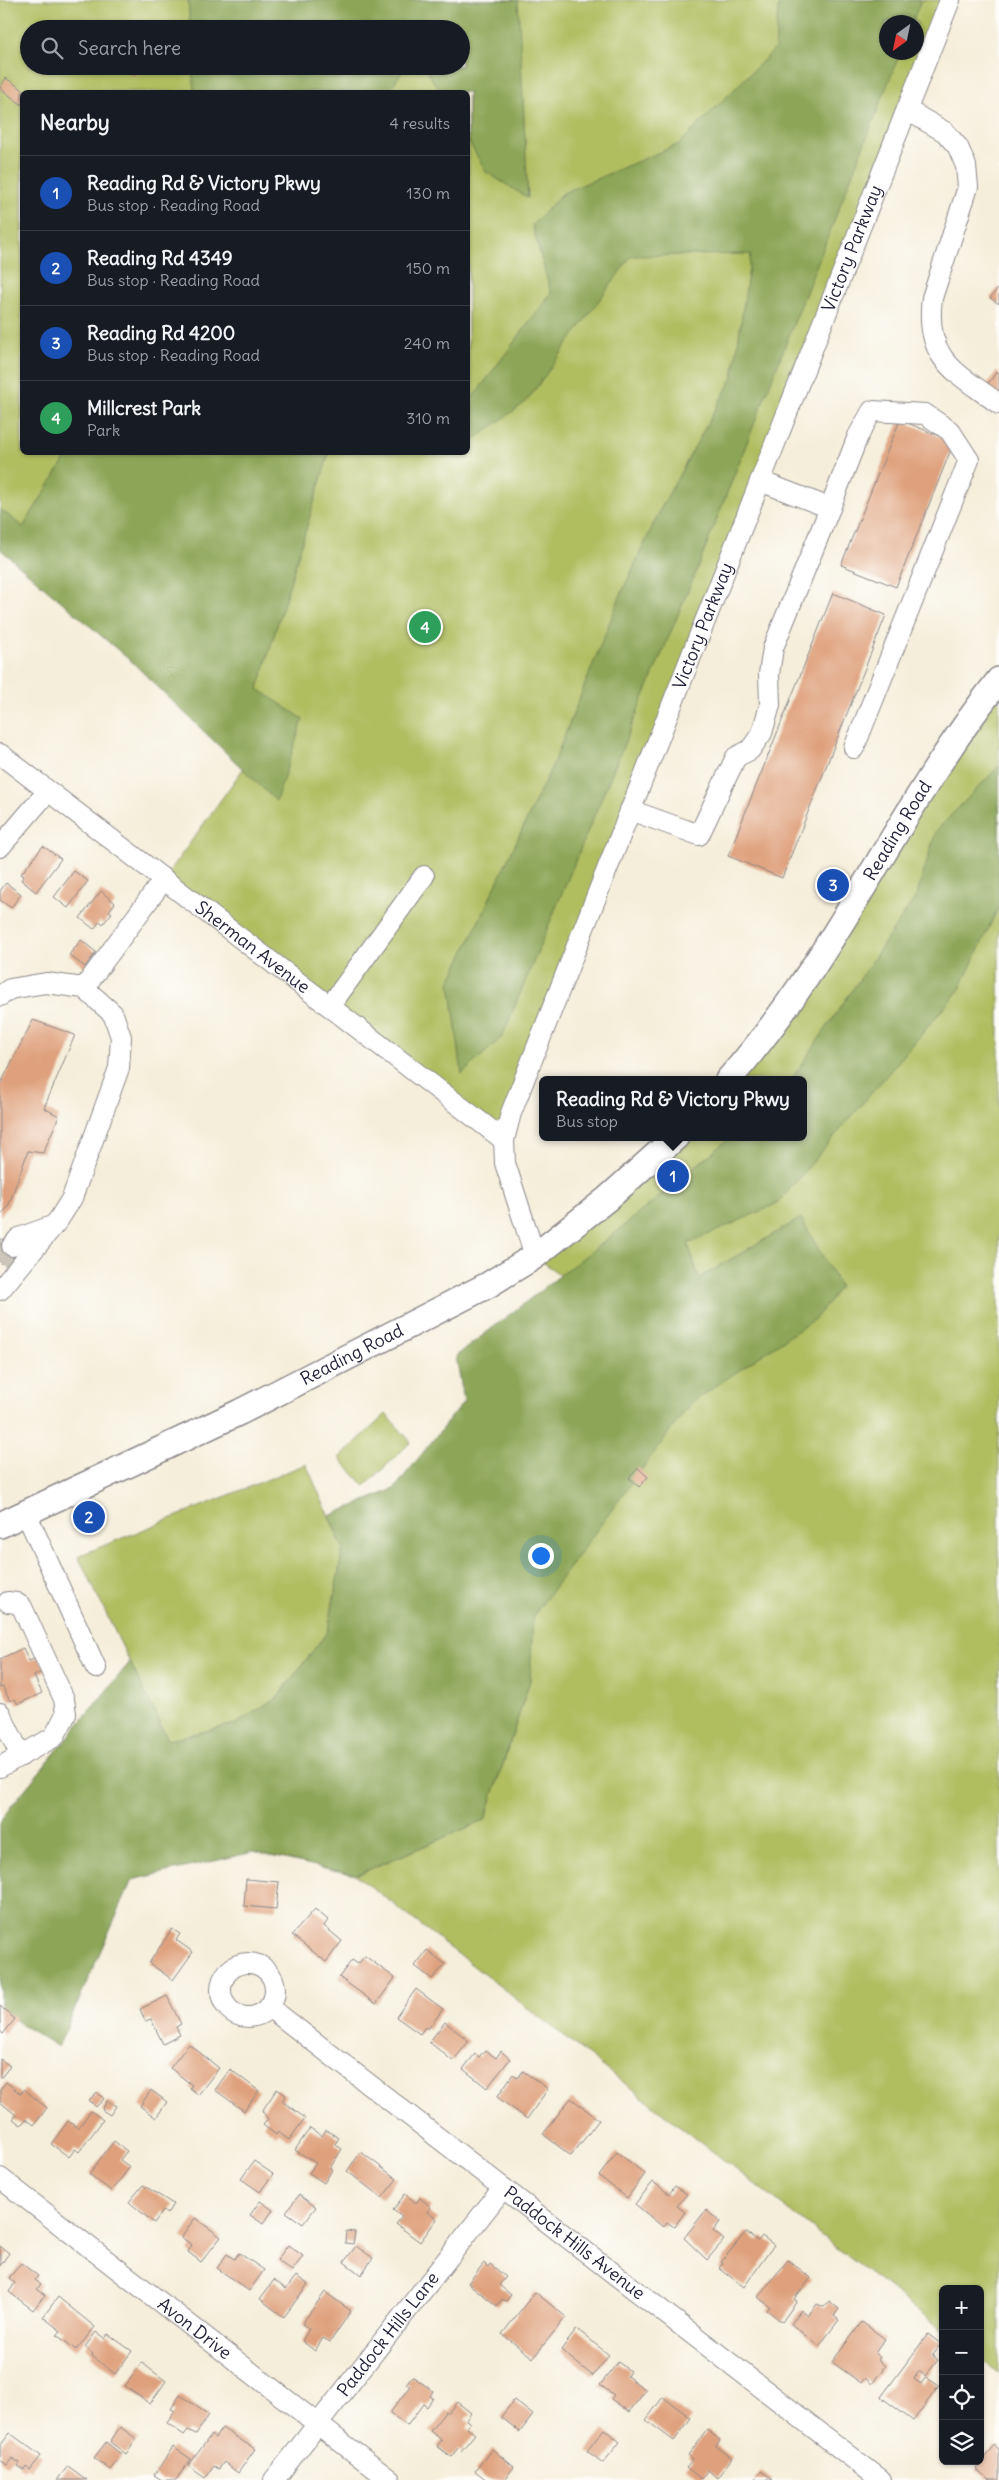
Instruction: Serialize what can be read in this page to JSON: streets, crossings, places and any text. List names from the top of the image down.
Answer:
{
  "streets": {
    "main road": ["Reading Road"],
    "street": [
      "Victory Parkway",
      "Sherman Avenue",
      "Paddock Hills Avenue",
      "Avon Drive",
      "Paddock Hills Lane"
    ]
  },
  "crossings": [
    ["Victory Parkway", "Reading Road"],
    ["Victory Parkway", "Sherman Avenue"],
    ["Paddock Hills Avenue", "Paddock Hills Lane"],
    ["Avon Drive", "Paddock Hills Lane"]
  ],
  "north": "bottom left",
  "page": {
    "search": "Search here",
    "heading": ["Nearby", "4 results"],
    "list": [
      {
        "mark": "1",
        "name": "Reading Rd & Victory Pkwy",
        "note": "Bus stop · Reading Road",
        "value": "130 m"
      },
      {
        "mark": "2",
        "name": "Reading Rd 4349",
        "note": "Bus stop · Reading Road",
        "value": "150 m"
      },
      {
        "mark": "3",
        "name": "Reading Rd 4200",
        "note": "Bus stop · Reading Road",
        "value": "240 m"
      },
      {
        "mark": "4",
        "name": "Millcrest Park",
        "note": "Park",
        "value": "310 m"
      }
    ],
    "pins": [
      "4",
      "3",
      "1",
      "2"
    ],
    "popup": ["Reading Rd & Victory Pkwy", "Bus stop"],
    "map_buttons": ["+", "−"]
  }
}
